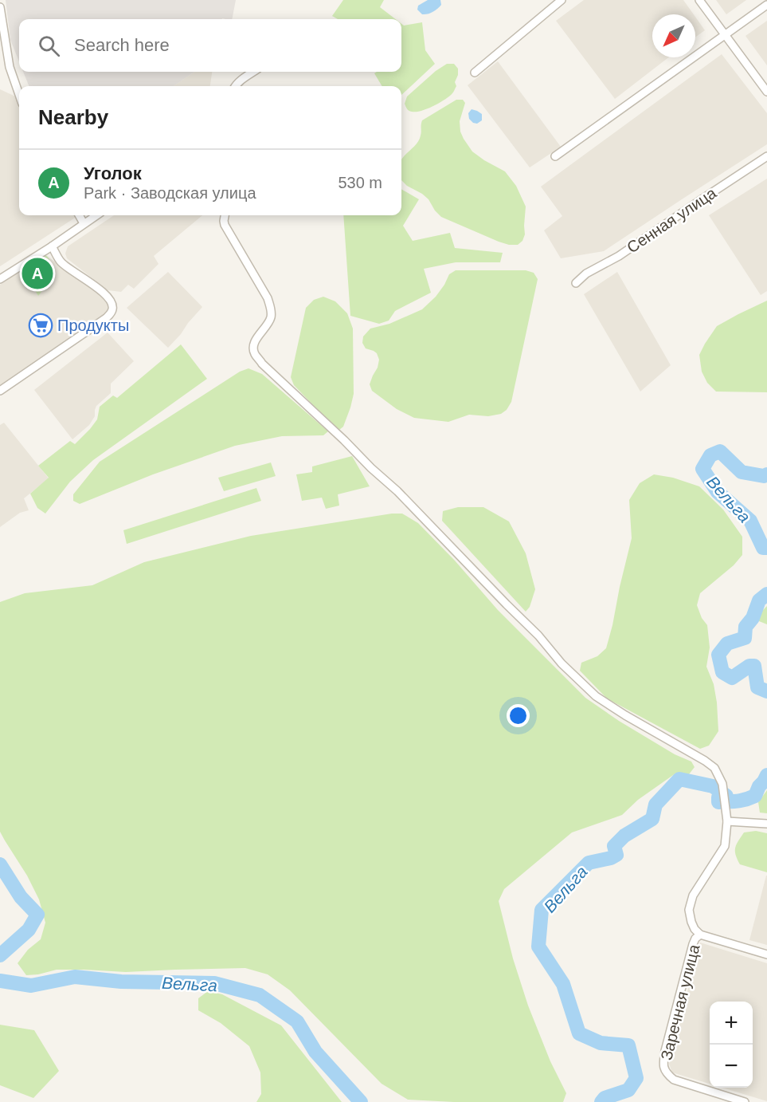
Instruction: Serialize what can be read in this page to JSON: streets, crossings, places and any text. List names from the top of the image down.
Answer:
{
  "streets": {
    "street": ["Сенная улица", "Заречная улица"]
  },
  "water": ["Вельга"],
  "places": {
    "supermarket": ["Продукты"]
  },
  "north": "bottom left",
  "page": {
    "search": "Search here",
    "heading": "Nearby",
    "list": [
      {
        "mark": "A",
        "name": "Уголок",
        "note": "Park · Заводская улица",
        "value": "530 m"
      }
    ],
    "pins": "A",
    "map_buttons": ["+", "−"]
  }
}
